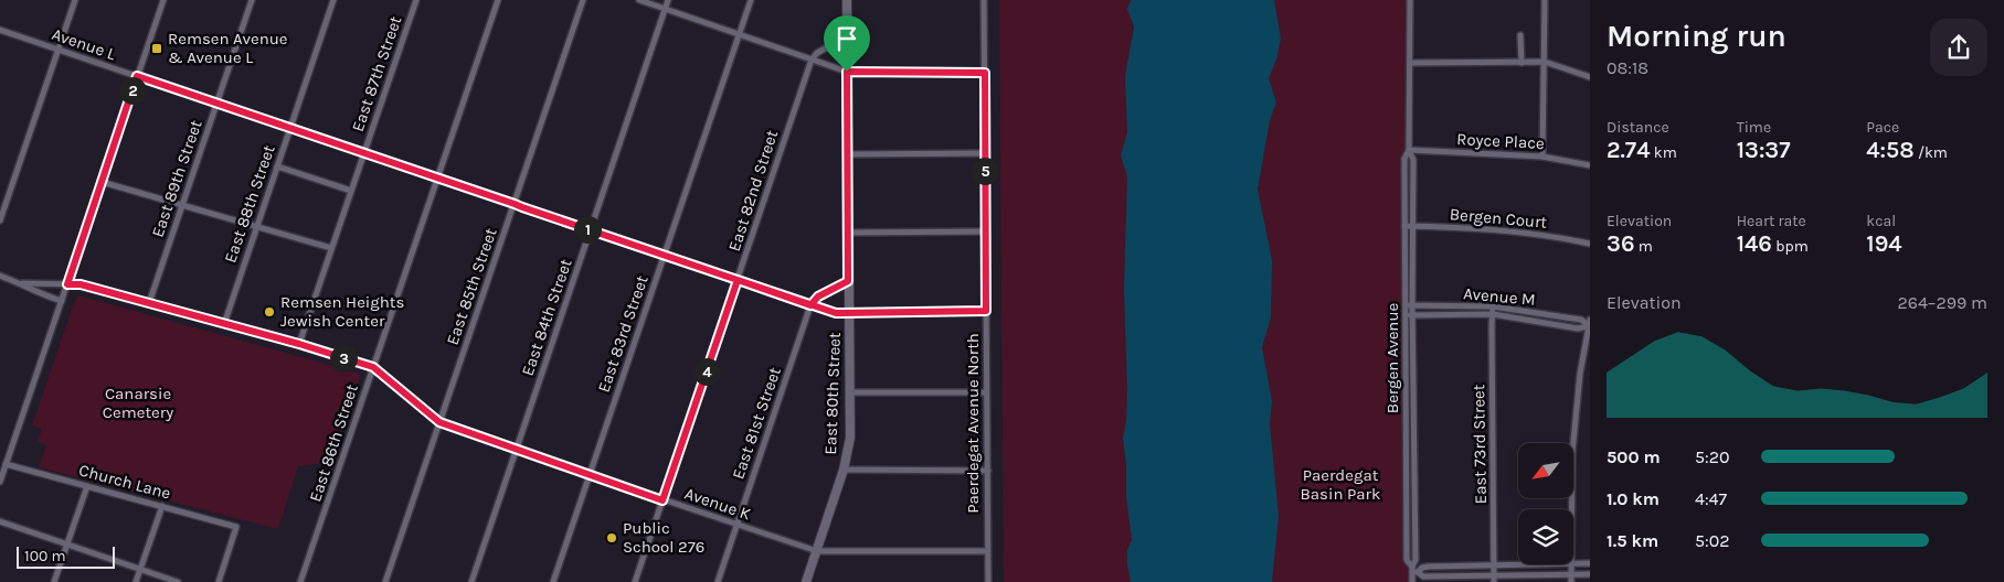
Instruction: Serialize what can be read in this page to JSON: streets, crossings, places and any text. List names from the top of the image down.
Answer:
{
  "streets": {
    "street": [
      "Avenue L",
      "East 87th Street",
      "Royce Place",
      "East 89th Street",
      "East 82nd Street",
      "East 88th Street",
      "Bergen Court",
      "East 85th Street",
      "Avenue M",
      "East 84th Street",
      "East 83rd Street",
      "Bergen Avenue",
      "East 80th Street",
      "East 81st Street",
      "Paerdegat Avenue North",
      "East 86th Street",
      "East 73rd Street",
      "Church Lane",
      "Avenue K"
    ]
  },
  "crossings": [
    ["Avenue L", "East 87th Street"],
    ["Avenue L", "East 89th Street"],
    ["Avenue L", "East 82nd Street"],
    ["Avenue L", "East 88th Street"],
    ["Avenue L", "East 85th Street"],
    ["Avenue L", "East 84th Street"],
    ["Avenue L", "East 83rd Street"],
    ["Avenue L", "East 80th Street"],
    ["Avenue L", "East 81st Street"],
    ["Avenue L", "Paerdegat Avenue North"],
    ["Avenue L", "East 86th Street"],
    ["East 87th Street", "Avenue K"],
    ["Royce Place", "Bergen Avenue"],
    ["East 89th Street", "Avenue K"],
    ["East 82nd Street", "Avenue K"],
    ["East 88th Street", "Avenue K"],
    ["Bergen Court", "Bergen Avenue"],
    ["East 85th Street", "Avenue K"],
    ["Avenue M", "Bergen Avenue"],
    ["Avenue M", "East 73rd Street"],
    ["East 84th Street", "Avenue K"],
    ["East 83rd Street", "Avenue K"],
    ["East 80th Street", "Avenue K"],
    ["East 81st Street", "Avenue K"],
    ["Paerdegat Avenue North", "Avenue K"],
    ["East 86th Street", "Avenue K"]
  ],
  "parks": ["Canarsie Cemetery", "Paerdegat Basin Park"],
  "places": {
    "transit": ["Remsen Avenue & Avenue L"],
    "other": ["Remsen Heights Jewish Center", "Public School 276"]
  },
  "scale_bar": "100 m",
  "north": "bottom left",
  "page": {
    "heading": ["Morning run", "08:18"],
    "pins": [
      "2",
      "5",
      "1",
      "3",
      "4"
    ],
    "stats": [
      ["Distance", "2.74 km"],
      ["Time", "13:37"],
      ["Pace", "4:58 /km"],
      ["Elevation", "36 m"],
      ["Heart rate", "146 bpm"],
      ["kcal", "194"]
    ],
    "chart": ["Elevation", "264–299 m"],
    "list": [
      {
        "name": "500 m",
        "note": "5:20"
      },
      {
        "name": "1.0 km",
        "note": "4:47"
      },
      {
        "name": "1.5 km",
        "note": "5:02"
      }
    ],
    "scale": "100 m"
  }
}
